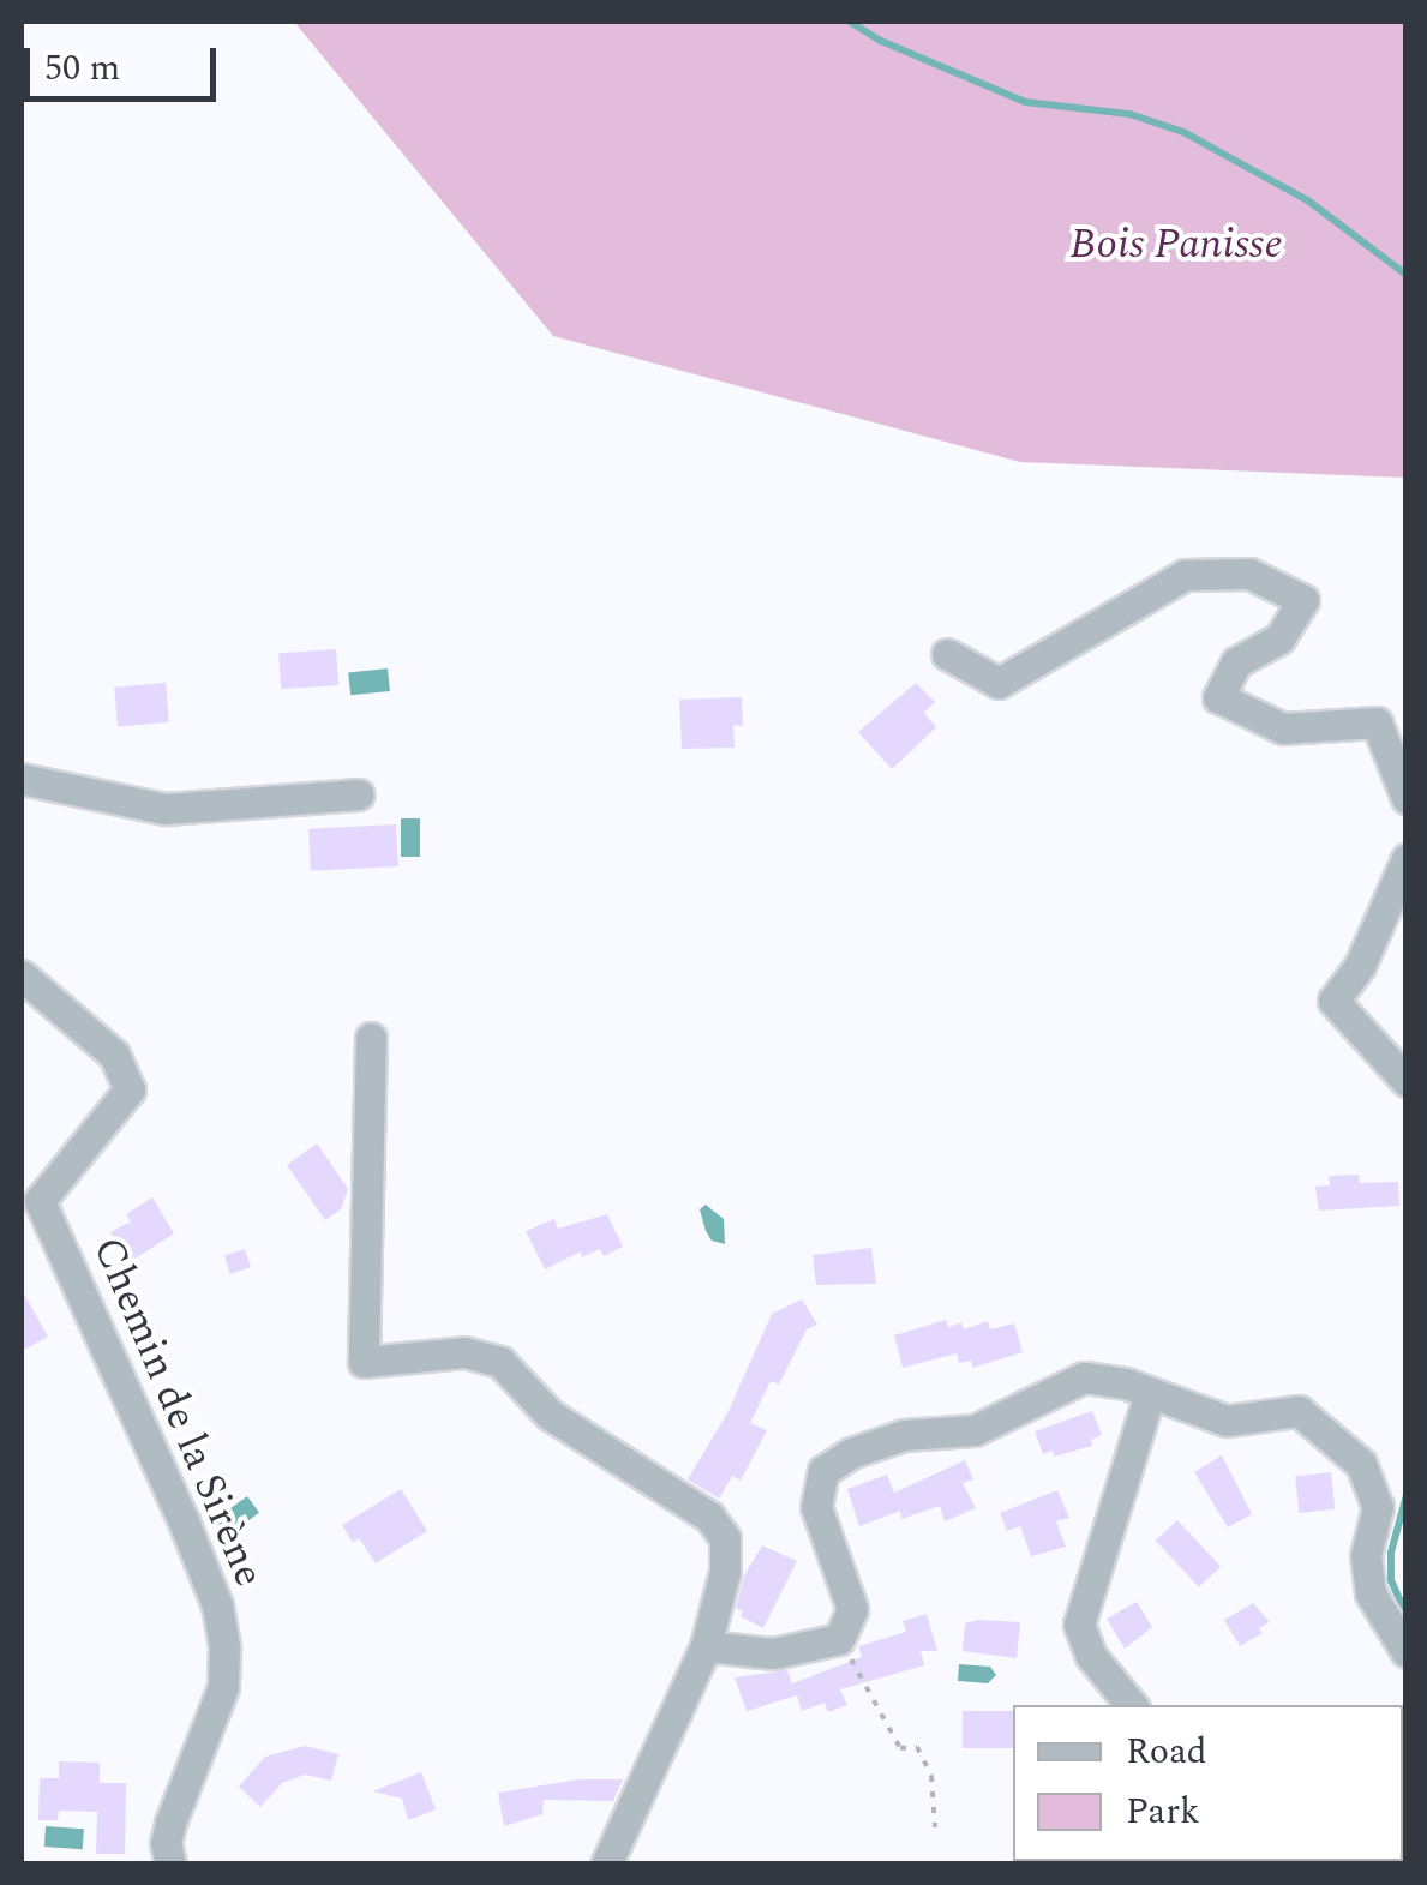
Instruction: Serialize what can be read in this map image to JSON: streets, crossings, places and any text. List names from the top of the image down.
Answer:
{
  "streets": {
    "street": ["Chemin de la Sirène"]
  },
  "parks": ["Bois Panisse"],
  "legend": ["Road", "Park"],
  "scale_bar": "50 m"
}
